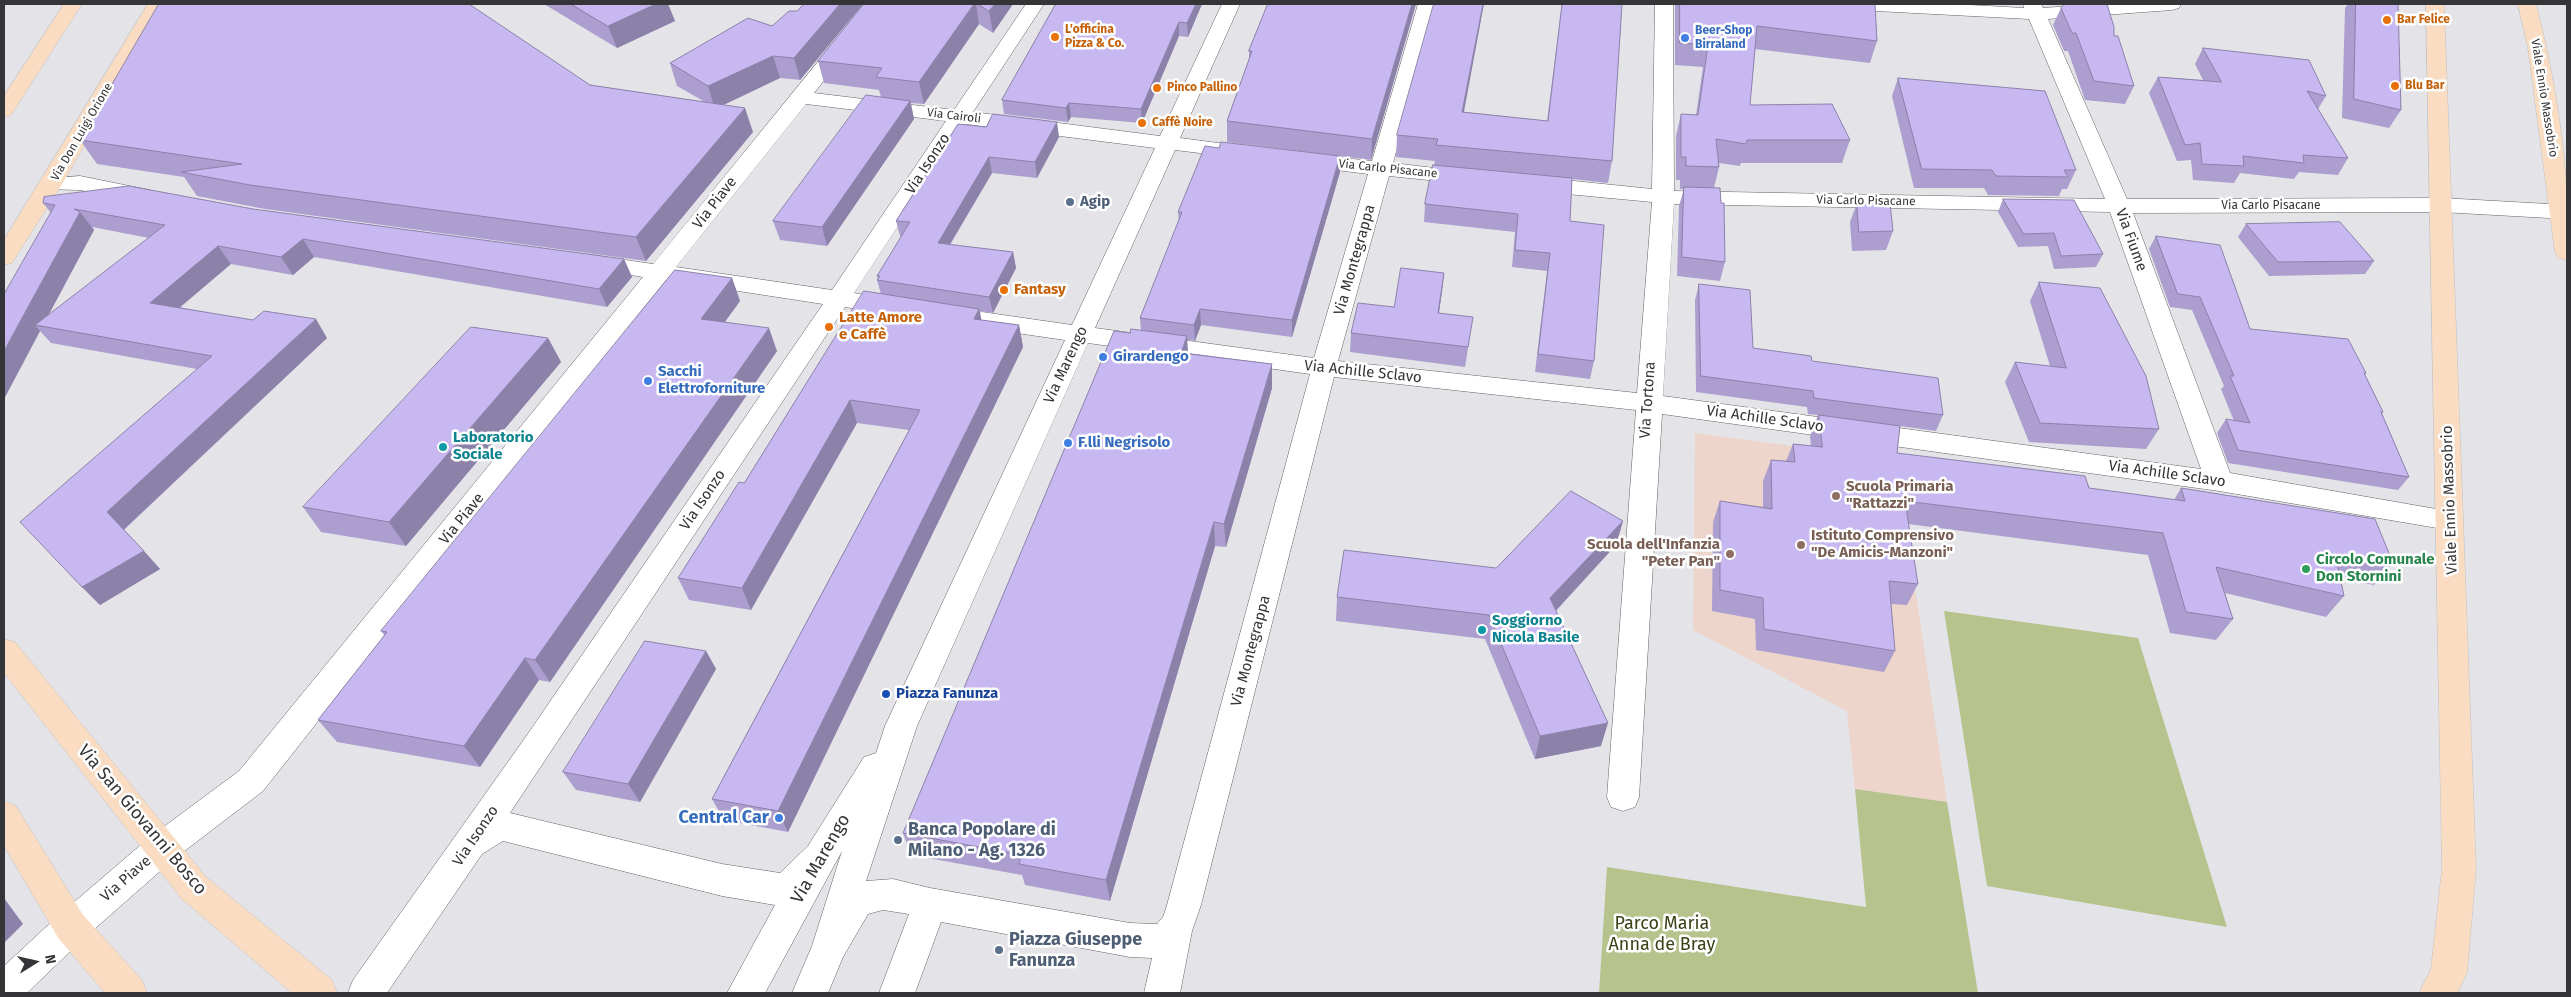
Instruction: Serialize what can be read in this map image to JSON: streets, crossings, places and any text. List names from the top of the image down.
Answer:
{
  "streets": {
    "main road": ["Viale Ennio Massobrio", "Via Don Luigi Orione", "Via San Giovanni Bosco"],
    "street": [
      "Via Cairoli",
      "Via Isonzo",
      "Via Carlo Pisacane",
      "Via Piave",
      "Via Fiume",
      "Via Montegrappa",
      "Via Marengo",
      "Via Achille Sclavo",
      "Via Tortona"
    ]
  },
  "crossings": [
    ["Viale Ennio Massobrio", "Via Carlo Pisacane"],
    ["Viale Ennio Massobrio", "Via Achille Sclavo"],
    ["Via Cairoli", "Via Isonzo"],
    ["Via Cairoli", "Via Carlo Pisacane"],
    ["Via Cairoli", "Via Piave"],
    ["Via Cairoli", "Via Marengo"],
    ["Via Carlo Pisacane", "Via Fiume"],
    ["Via Carlo Pisacane", "Via Montegrappa"],
    ["Via Carlo Pisacane", "Via Marengo"],
    ["Via Carlo Pisacane", "Via Tortona"],
    ["Via Piave", "Via San Giovanni Bosco"],
    ["Via Fiume", "Via Achille Sclavo"],
    ["Via Montegrappa", "Via Achille Sclavo"],
    ["Via Marengo", "Via Achille Sclavo"],
    ["Via Achille Sclavo", "Via Tortona"]
  ],
  "parks": ["Parco Maria Anna de Bray"],
  "places": [
    "Bar Felice",
    "L'officina Pizza & Co.",
    "Beer-Shop Birraland",
    "Blu Bar",
    "Pinco Pallino",
    "Caffè Noire",
    "Agip",
    "Fantasy",
    "Latte Amore e Caffè",
    "Girardengo",
    "Sacchi Elettroforniture",
    "F.lli Negrisolo",
    "Laboratorio Sociale",
    "Scuola Primaria \"Rattazzi\"",
    "Istituto Comprensivo \"De Amicis-Manzoni\"",
    "Scuola dell'Infanzia \"Peter Pan\"",
    "Circolo Comunale Don Stornini",
    "Soggiorno Nicola Basile",
    "Piazza Fanunza",
    "Central Car",
    "Banca Popolare di Milano - Ag. 1326",
    "Piazza Giuseppe Fanunza"
  ],
  "north": "right"
}
